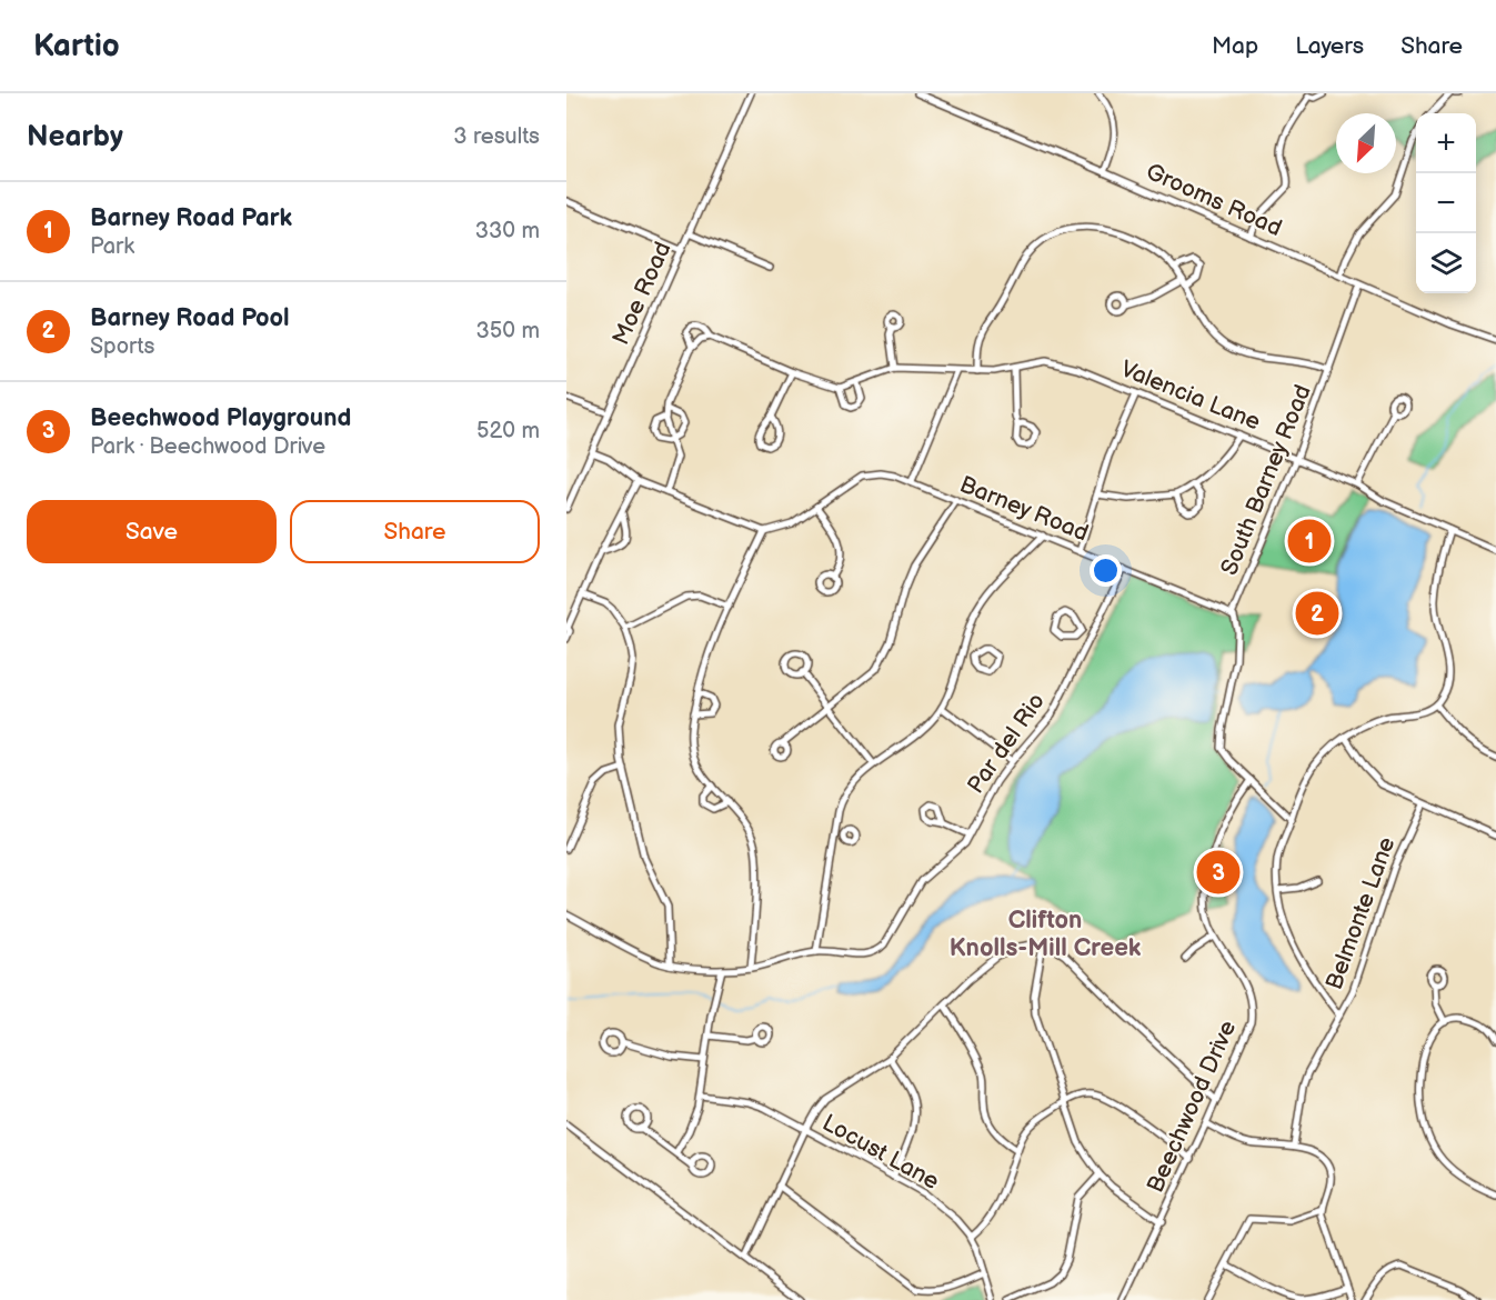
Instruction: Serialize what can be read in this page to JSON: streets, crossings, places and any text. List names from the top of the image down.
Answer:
{
  "streets": {
    "street": [
      "Grooms Road",
      "Moe Road",
      "Valencia Lane",
      "South Barney Road",
      "Barney Road",
      "Par del Rio",
      "Belmonte Lane",
      "Beechwood Drive",
      "Locust Lane"
    ]
  },
  "crossings": [
    ["Grooms Road", "South Barney Road"],
    ["Valencia Lane", "South Barney Road"],
    ["South Barney Road", "Barney Road"],
    ["Barney Road", "Par del Rio"]
  ],
  "districts": ["Clifton Knolls-Mill Creek"],
  "north": "bottom left",
  "page": {
    "header": "Kartio",
    "nav": ["Map", "Layers", "Share"],
    "heading": ["Nearby", "3 results"],
    "map_buttons": ["+", "−"],
    "list": [
      {
        "mark": "1",
        "name": "Barney Road Park",
        "note": "Park",
        "value": "330 m"
      },
      {
        "mark": "2",
        "name": "Barney Road Pool",
        "note": "Sports",
        "value": "350 m"
      },
      {
        "mark": "3",
        "name": "Beechwood Playground",
        "note": "Park · Beechwood Drive",
        "value": "520 m"
      }
    ],
    "buttons": ["Save", "Share"],
    "pins": ["1", "2", "3"]
  }
}
